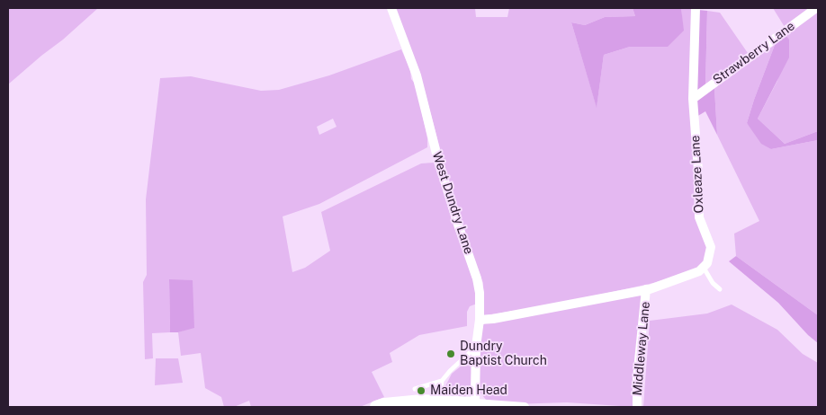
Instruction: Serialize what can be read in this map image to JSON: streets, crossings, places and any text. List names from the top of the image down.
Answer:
{
  "streets": {
    "street": [
      "Strawberry Lane",
      "Oxleaze Lane",
      "West Dundry Lane",
      "Middleway Lane"
    ]
  },
  "crossings": [
    ["Strawberry Lane", "Oxleaze Lane"]
  ],
  "places": ["Dundry Baptist Church", "Maiden Head"]
}
